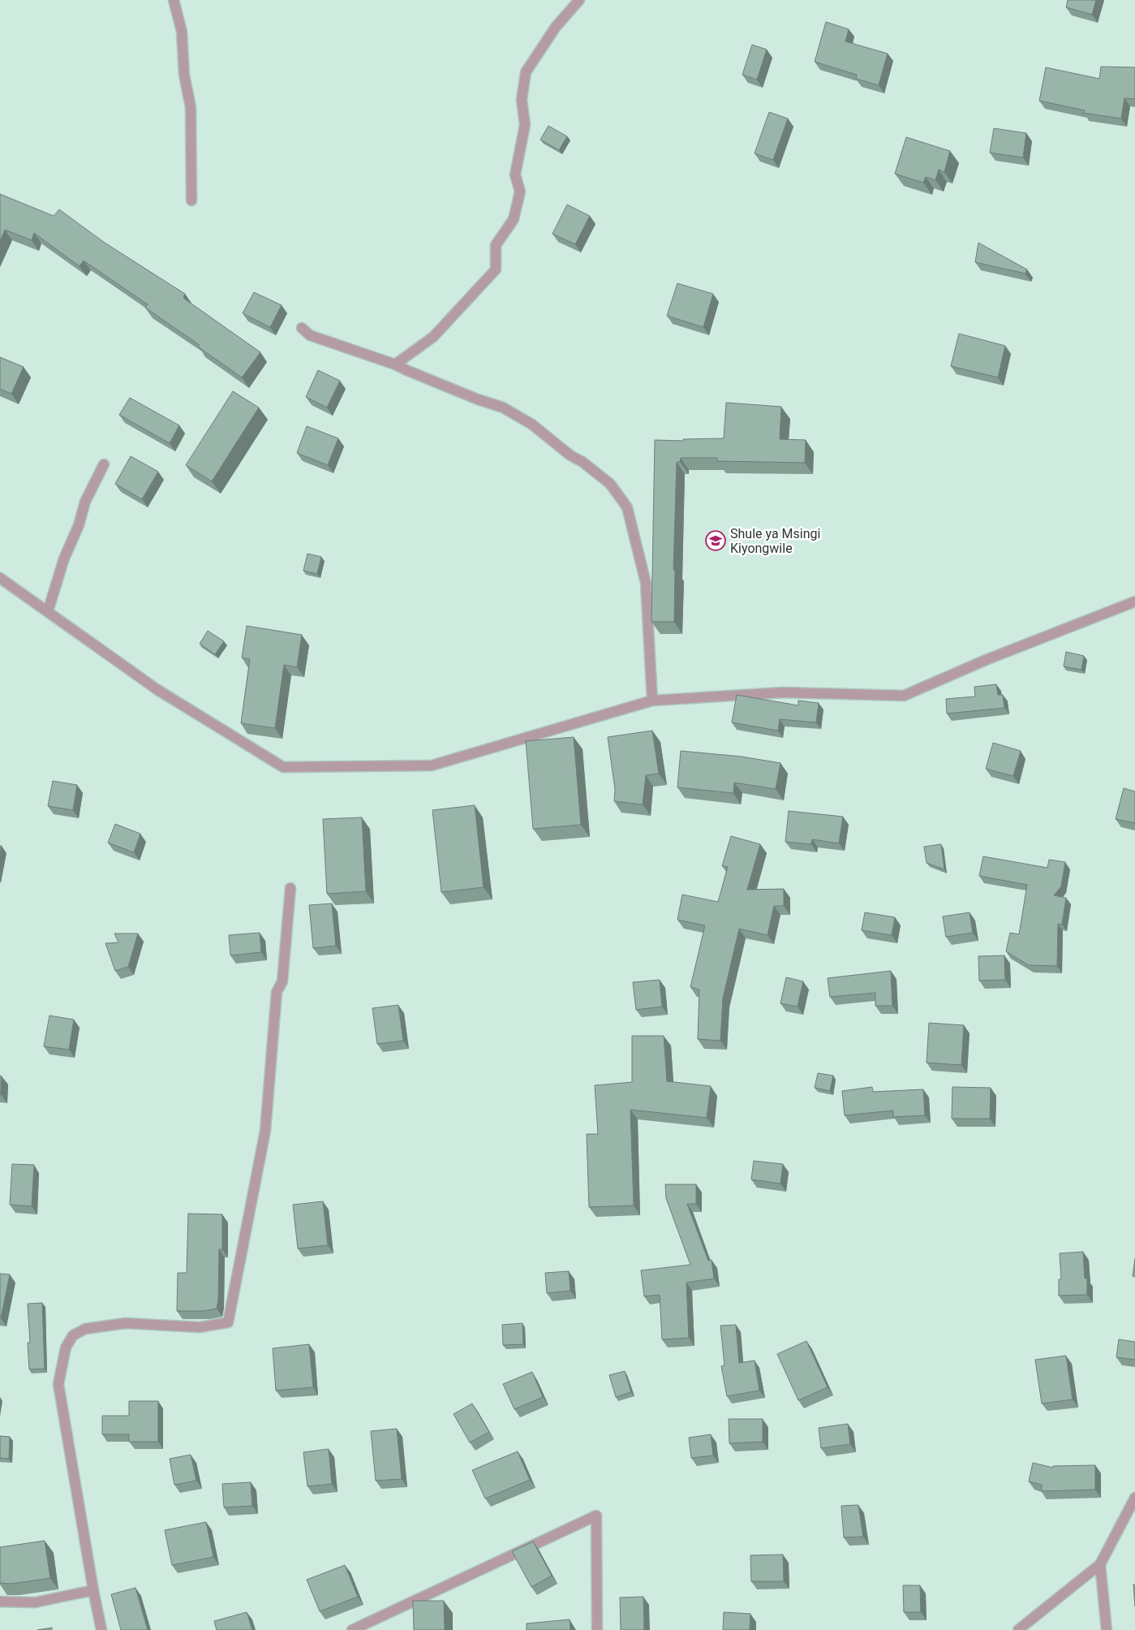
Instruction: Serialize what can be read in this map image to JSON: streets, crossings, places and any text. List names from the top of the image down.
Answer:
{
  "places": {
    "school or university": ["Shule ya Msingi Kiyongwile"]
  }
}
